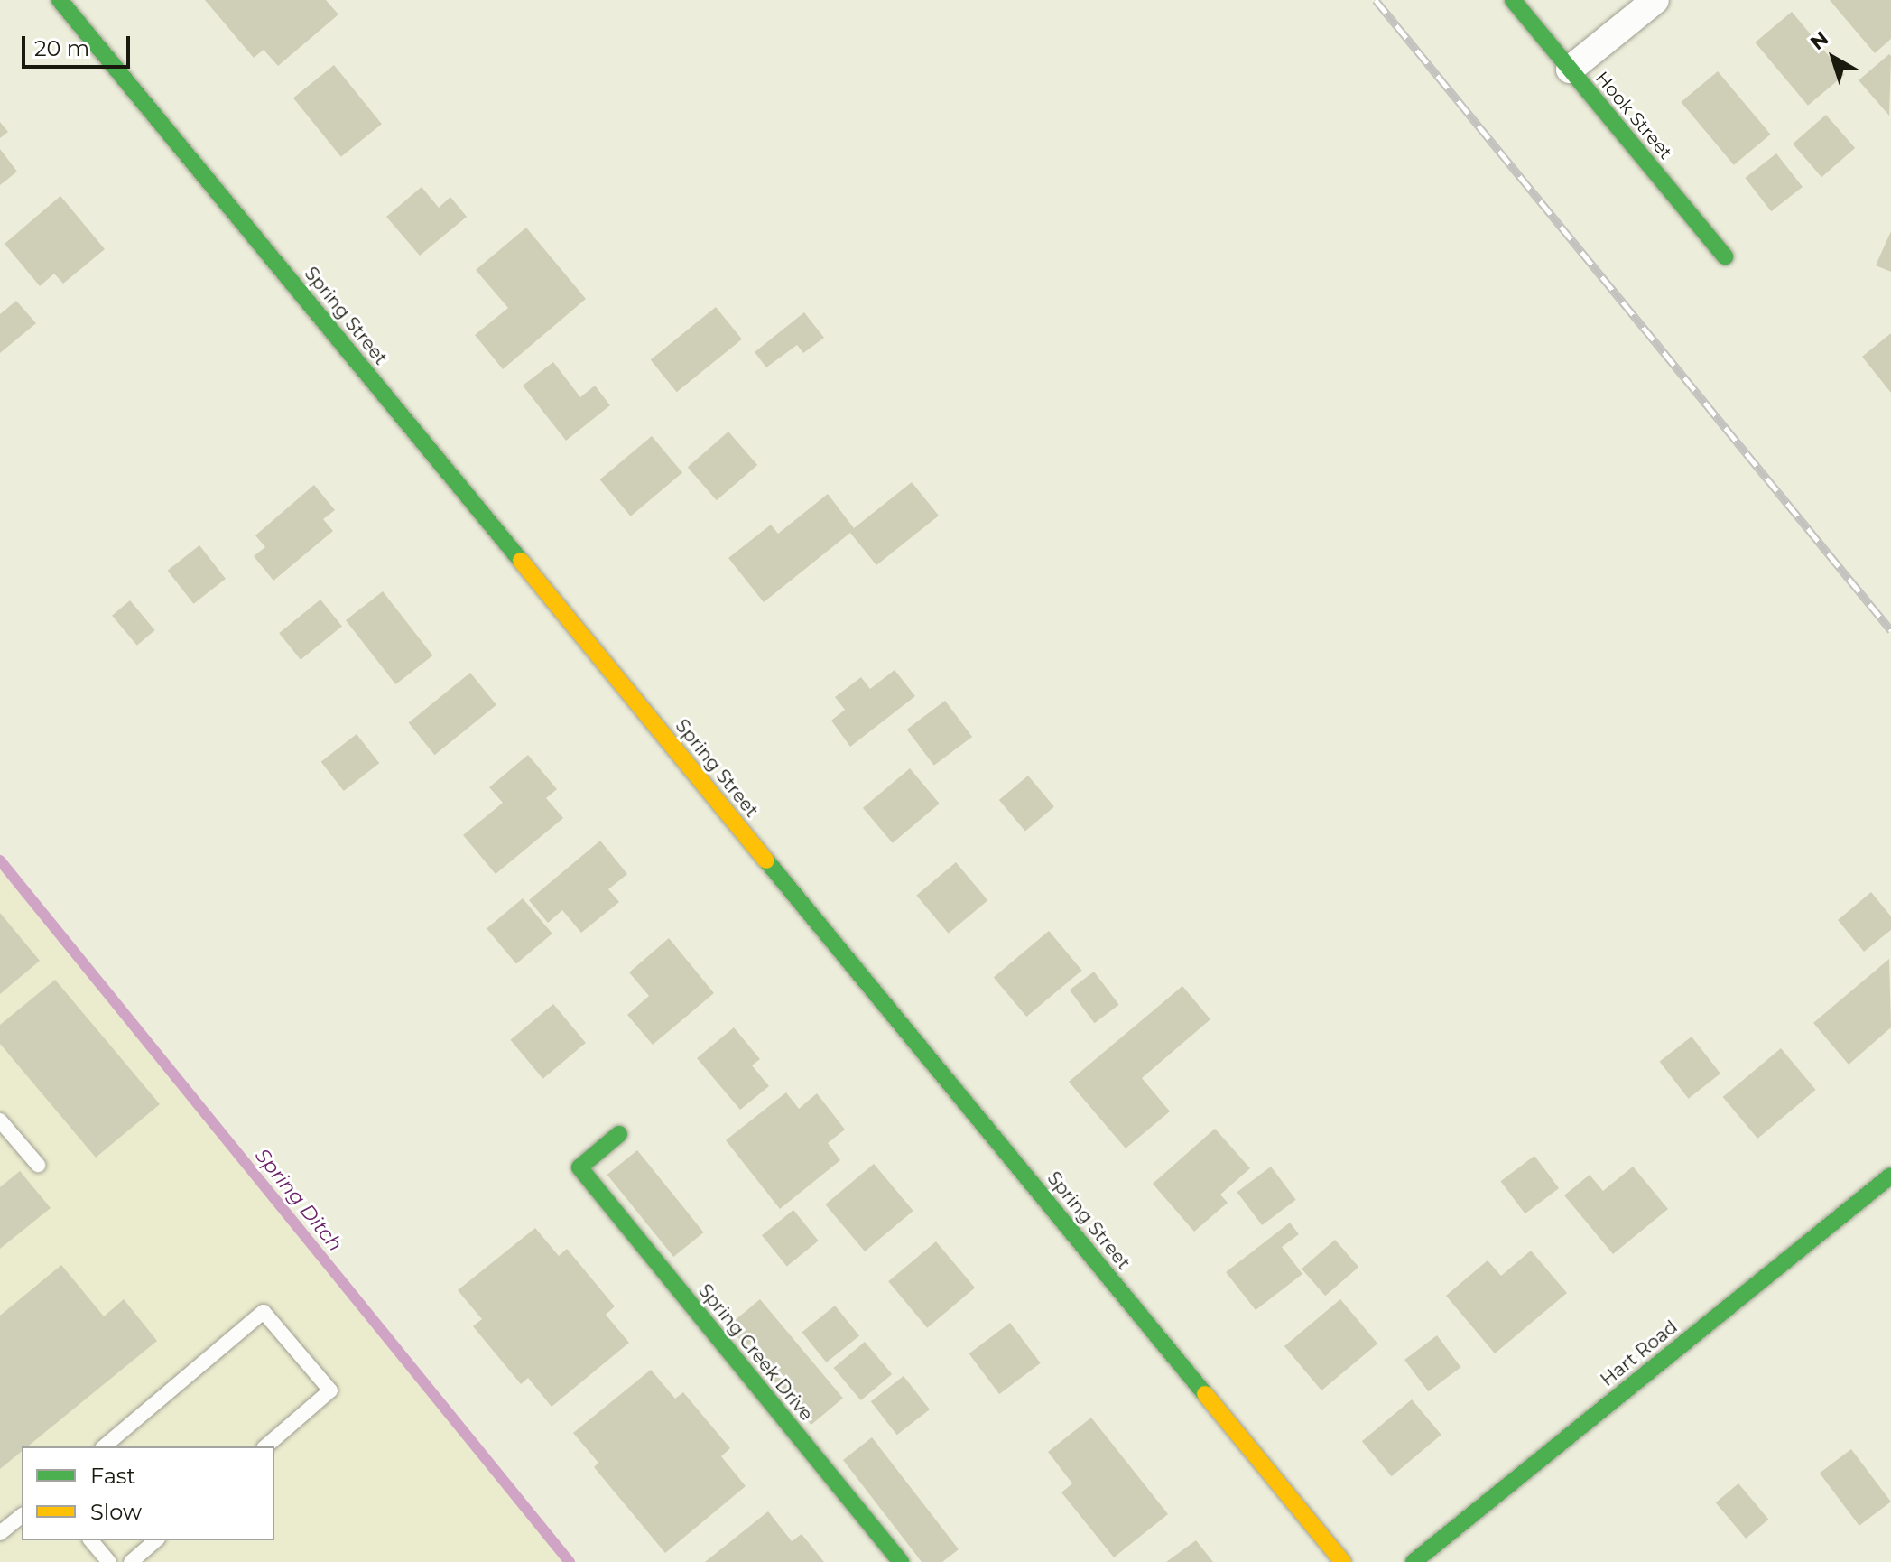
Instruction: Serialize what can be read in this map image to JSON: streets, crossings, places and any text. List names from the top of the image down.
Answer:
{
  "streets": {
    "street": [
      "Hook Street",
      "Spring Street",
      "Spring Creek Drive",
      "Hart Road"
    ]
  },
  "water": ["Spring Ditch"],
  "legend": ["Fast", "Slow"],
  "scale_bar": "20 m",
  "north": "top left"
}
